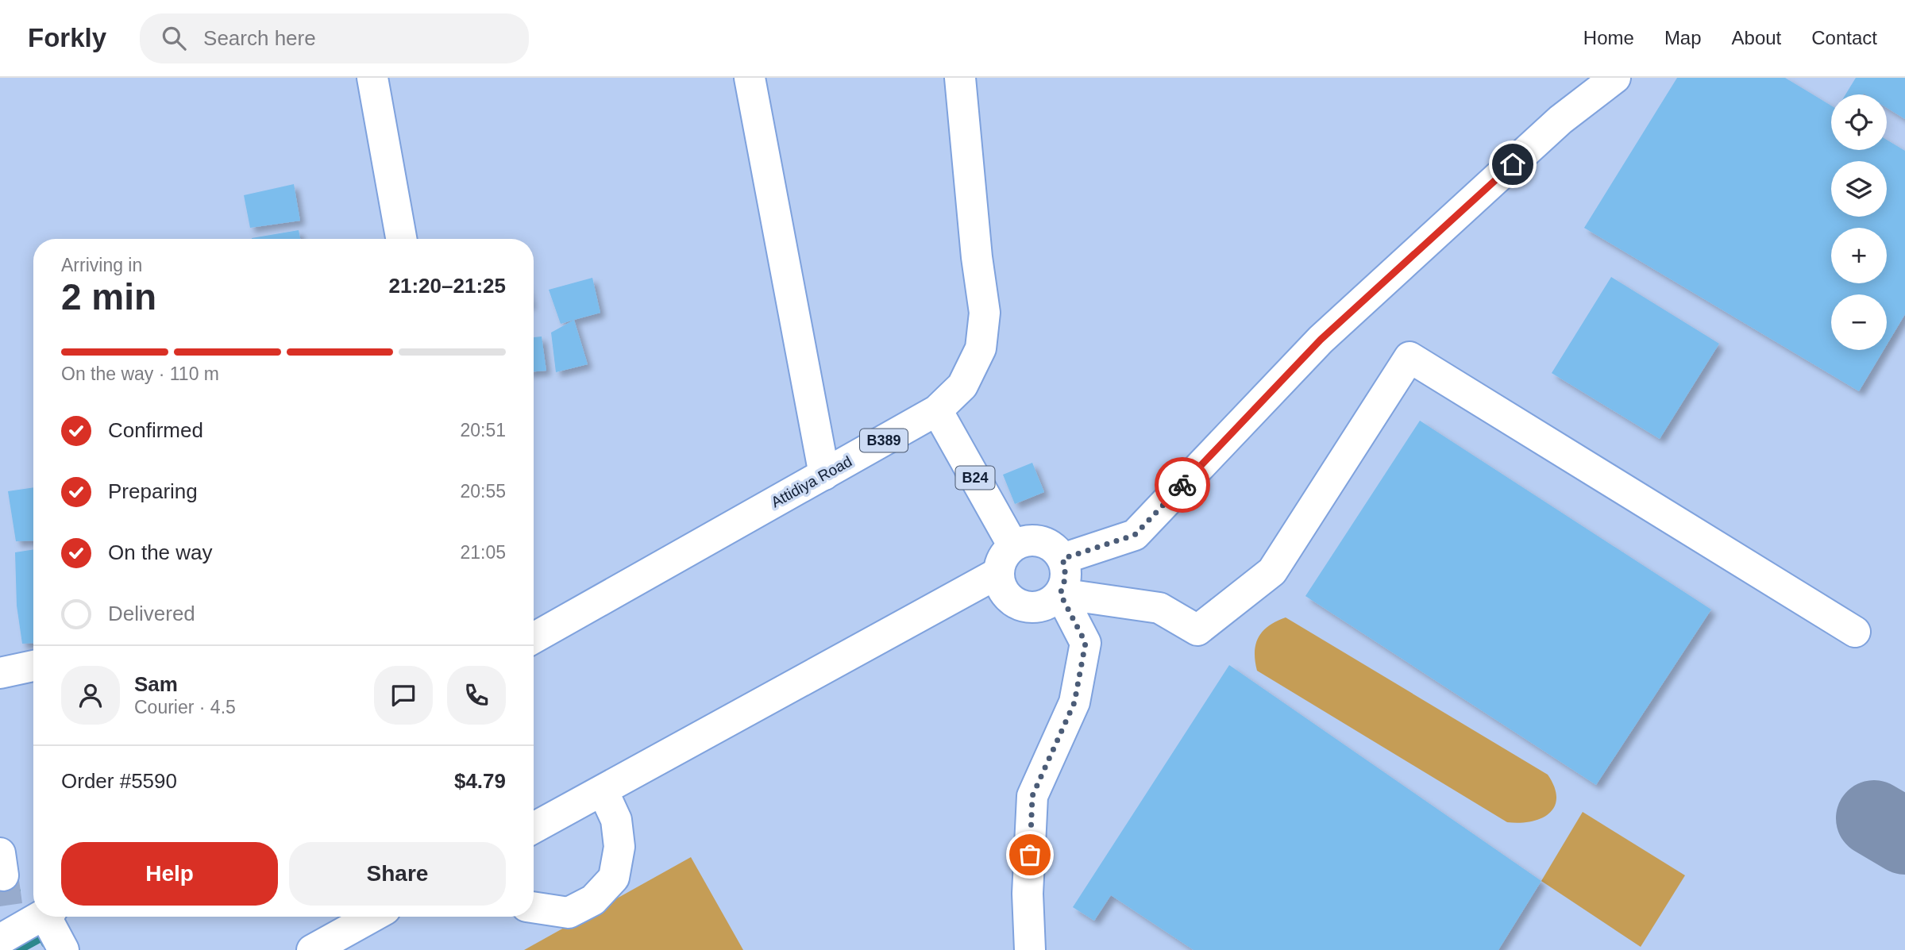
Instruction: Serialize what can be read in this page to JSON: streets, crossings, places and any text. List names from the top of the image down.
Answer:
{
  "streets": {
    "main road": ["B389", "B24", "Attidiya Road"]
  },
  "crossings": [
    ["B24", "Attidiya Road"]
  ],
  "page": {
    "header": "Forkly",
    "search": "Search here",
    "nav": [
      "Home",
      "Map",
      "About",
      "Contact"
    ],
    "map_buttons": ["+", "−"],
    "heading": ["2 min", "Arriving in", "21:20–21:25"],
    "panel": [
      "Sam",
      "Courier · 4.5",
      "Order #5590",
      "$4.79"
    ],
    "bar": "On the way · 110 m",
    "list": [
      ["Confirmed", "20:51"],
      ["Preparing", "20:55"],
      ["On the way", "21:05"],
      "Delivered"
    ],
    "buttons": ["Help", "Share"]
  }
}
